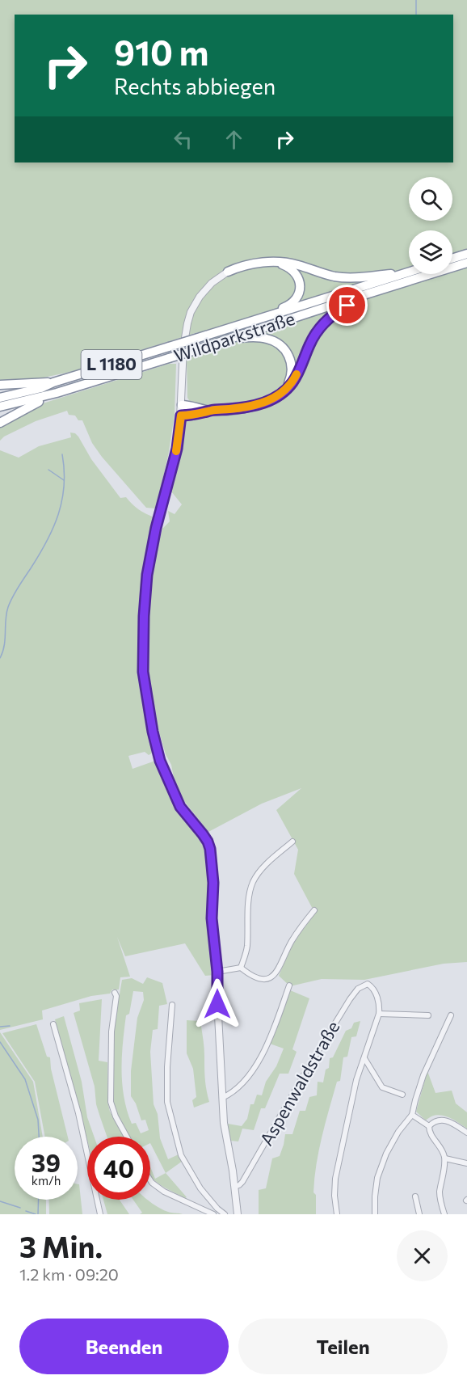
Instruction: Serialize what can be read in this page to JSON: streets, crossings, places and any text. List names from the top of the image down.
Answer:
{
  "streets": {
    "highway": ["Wildparkstraße", "L 1180"],
    "street": ["Aspenwaldstraße"]
  },
  "crossings": [
    ["Wildparkstraße", "L 1180"]
  ],
  "page": {
    "turn": ["910 m", "Rechts abbiegen"],
    "speed": "39 km/h",
    "limit": "40",
    "heading": ["3 Min.", "1.2 km · 09:20"],
    "buttons": ["Beenden", "Teilen"]
  }
}
